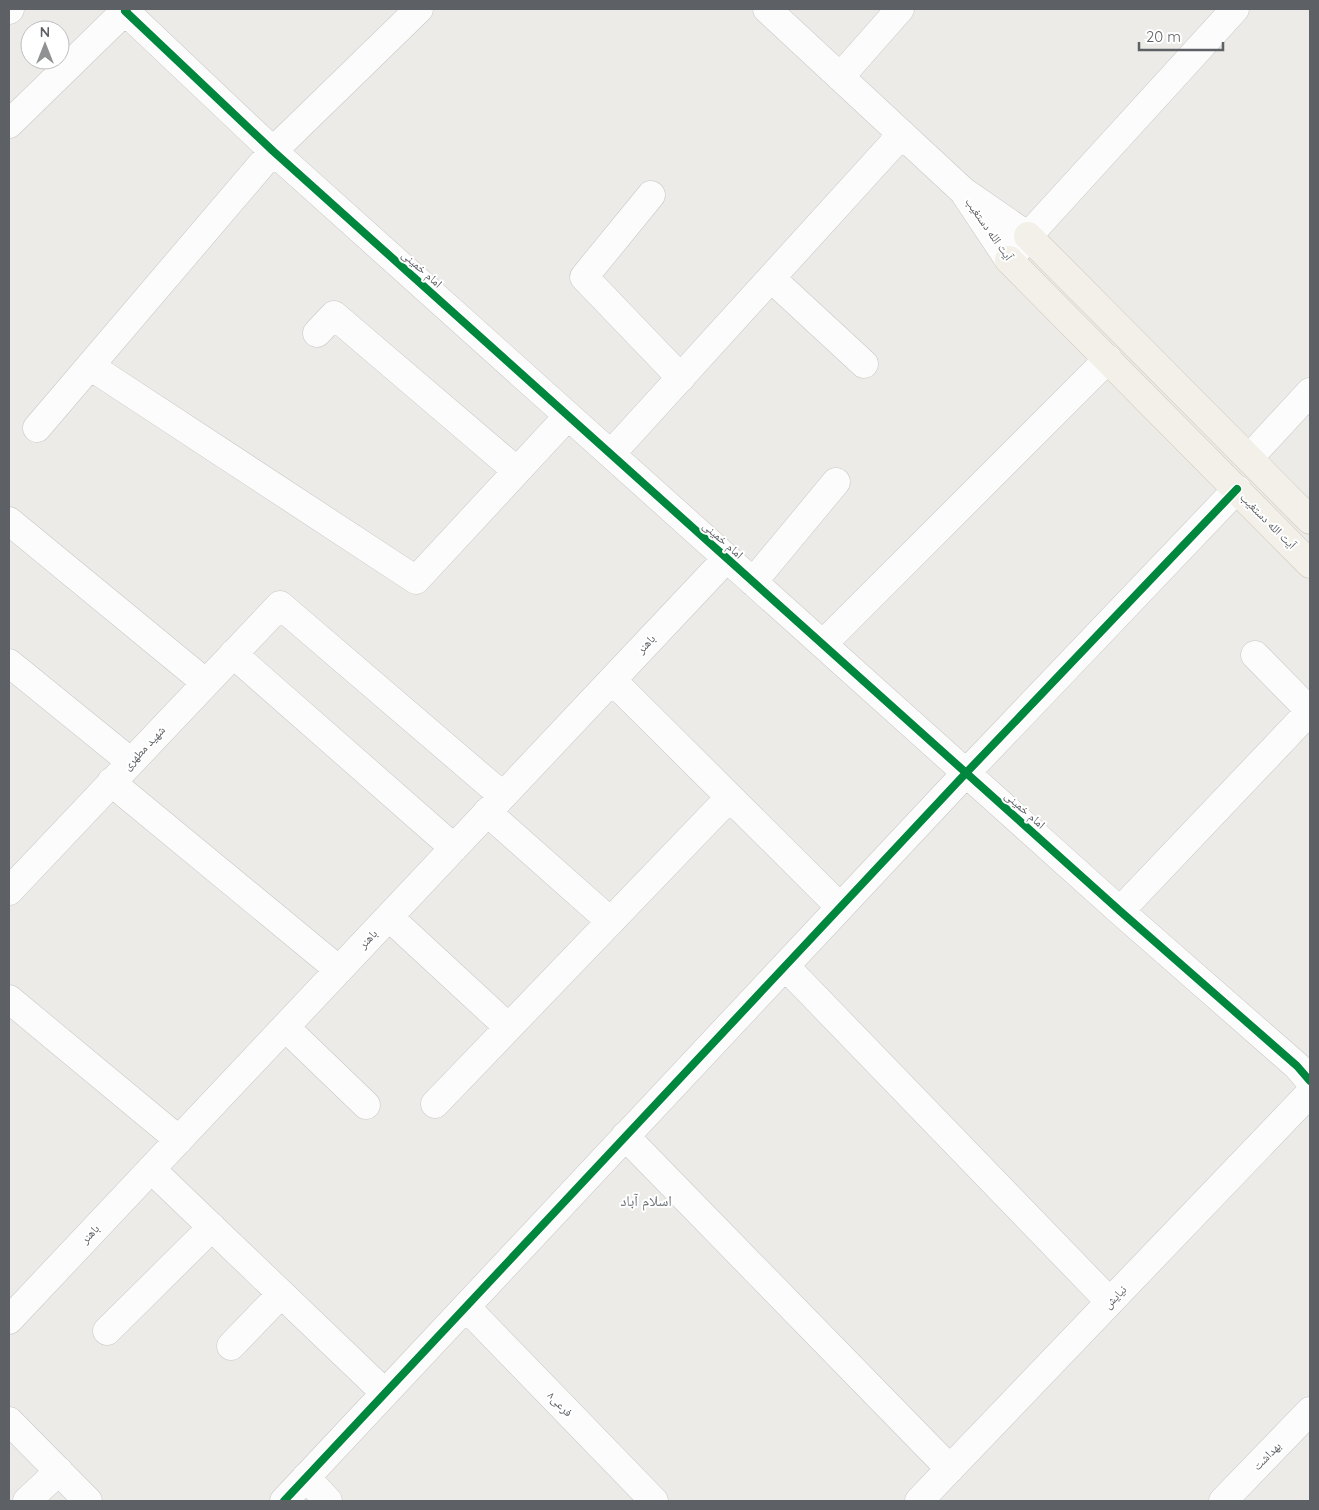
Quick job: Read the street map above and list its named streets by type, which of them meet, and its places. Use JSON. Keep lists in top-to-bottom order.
{
  "streets": {
    "main road": ["آیت الله دستغیب"],
    "street": [
      "امام خمینی",
      "باهنر",
      "شهید مطهری",
      "نیایش",
      "فرعی۸",
      "بهداشت"
    ]
  },
  "crossings": [
    ["امام خمینی", "باهنر"],
    ["باهنر", "شهید مطهری"]
  ],
  "districts": ["اسلام آباد"],
  "scale_bar": "20 m",
  "north": "top"
}
